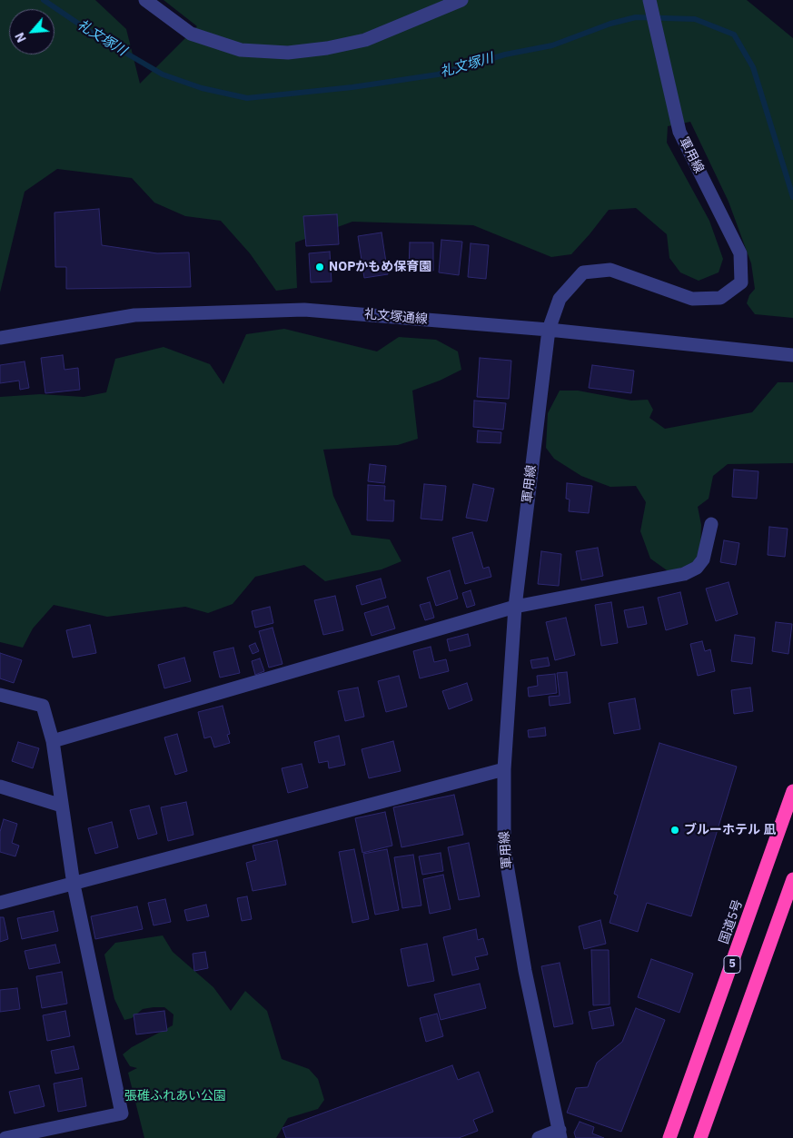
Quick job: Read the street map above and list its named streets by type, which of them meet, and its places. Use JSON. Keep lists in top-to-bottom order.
{
  "streets": {
    "highway": ["国道5号", "5"],
    "street": ["軍用線", "礼文塚通線"]
  },
  "crossings": [
    ["軍用線", "礼文塚通線"]
  ],
  "water": ["礼文塚川"],
  "parks": ["張碓ふれあい公園"],
  "places": ["NOPかもめ保育園", "ブルーホテル 凪"],
  "north": "bottom left"
}
